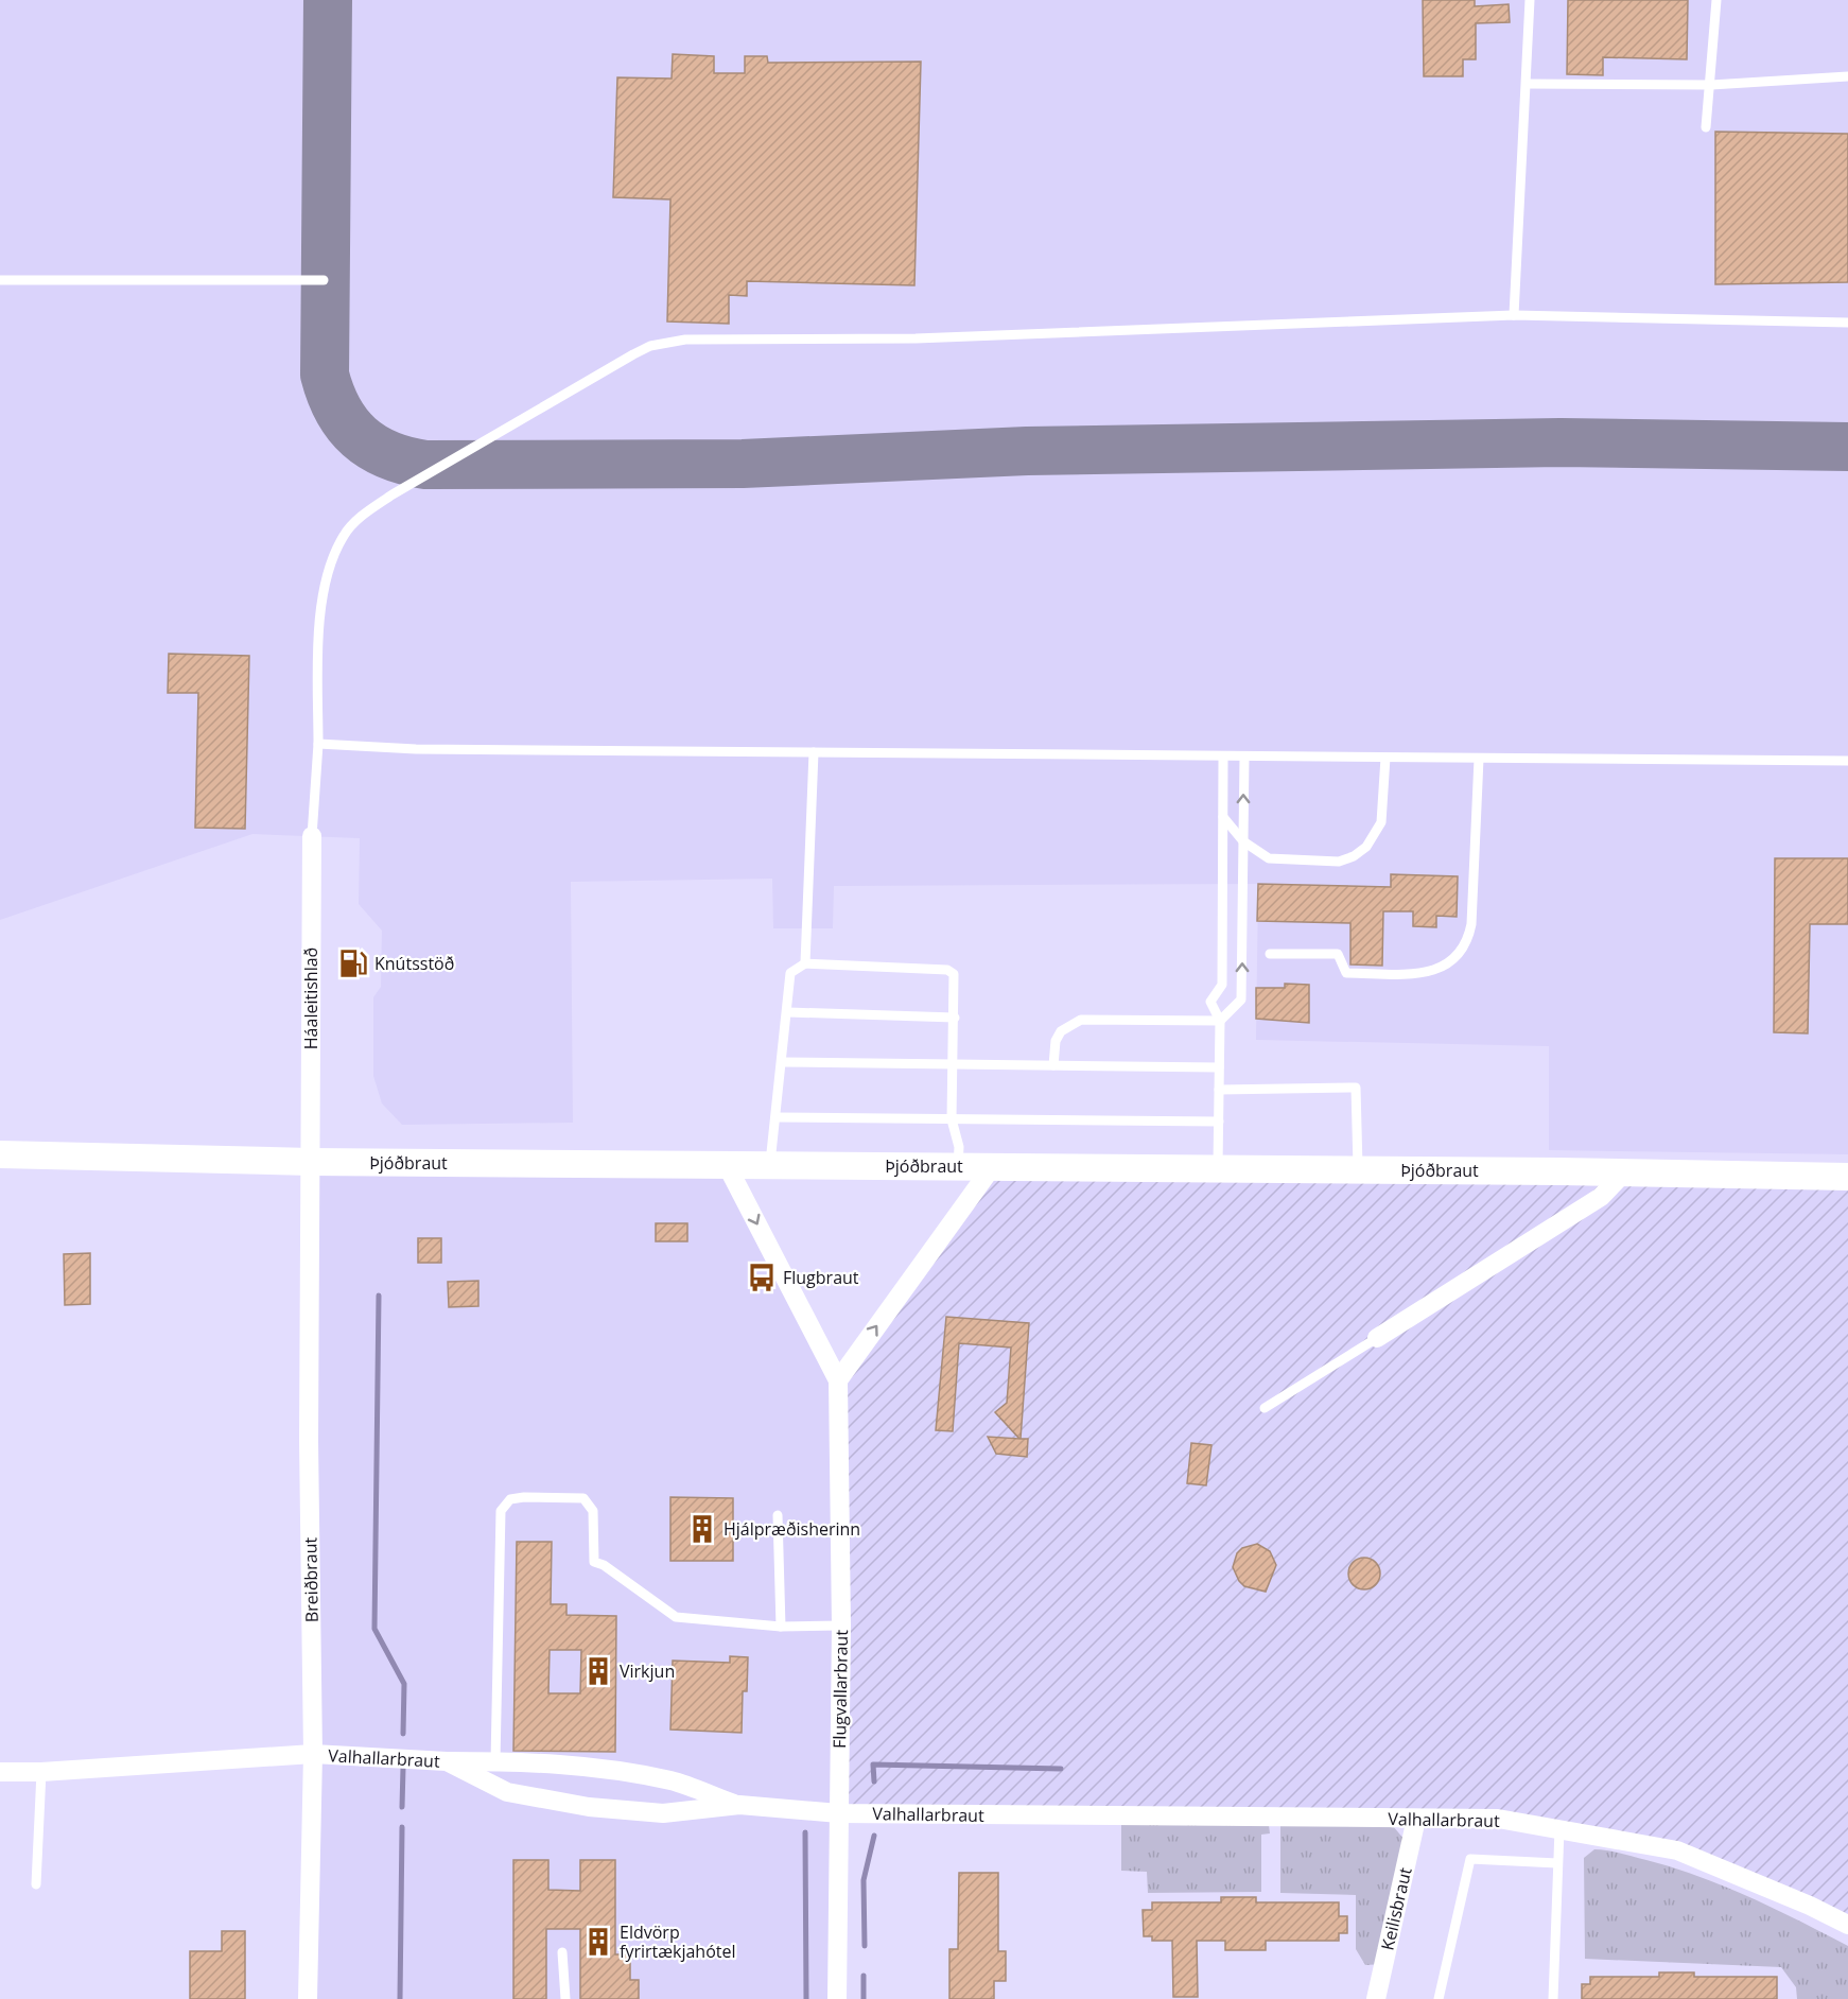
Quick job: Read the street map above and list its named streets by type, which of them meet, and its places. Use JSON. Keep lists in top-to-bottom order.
{
  "streets": {
    "street": [
      "Háaleitishlað",
      "Þjóðbraut",
      "Breiðbraut",
      "Flugvallarbraut",
      "Valhallarbraut",
      "Keilisbraut"
    ]
  },
  "crossings": [
    ["Háaleitishlað", "Þjóðbraut"],
    ["Háaleitishlað", "Breiðbraut"],
    ["Þjóðbraut", "Breiðbraut"],
    ["Þjóðbraut", "Flugvallarbraut"],
    ["Breiðbraut", "Valhallarbraut"],
    ["Flugvallarbraut", "Valhallarbraut"],
    ["Valhallarbraut", "Keilisbraut"]
  ],
  "places": {
    "fuel station": ["Knútsstöð"],
    "bus stop": ["Flugbraut"],
    "building": ["Hjálpræðisherinn", "Virkjun", "Eldvörp fyrirtækjahótel"]
  }
}
